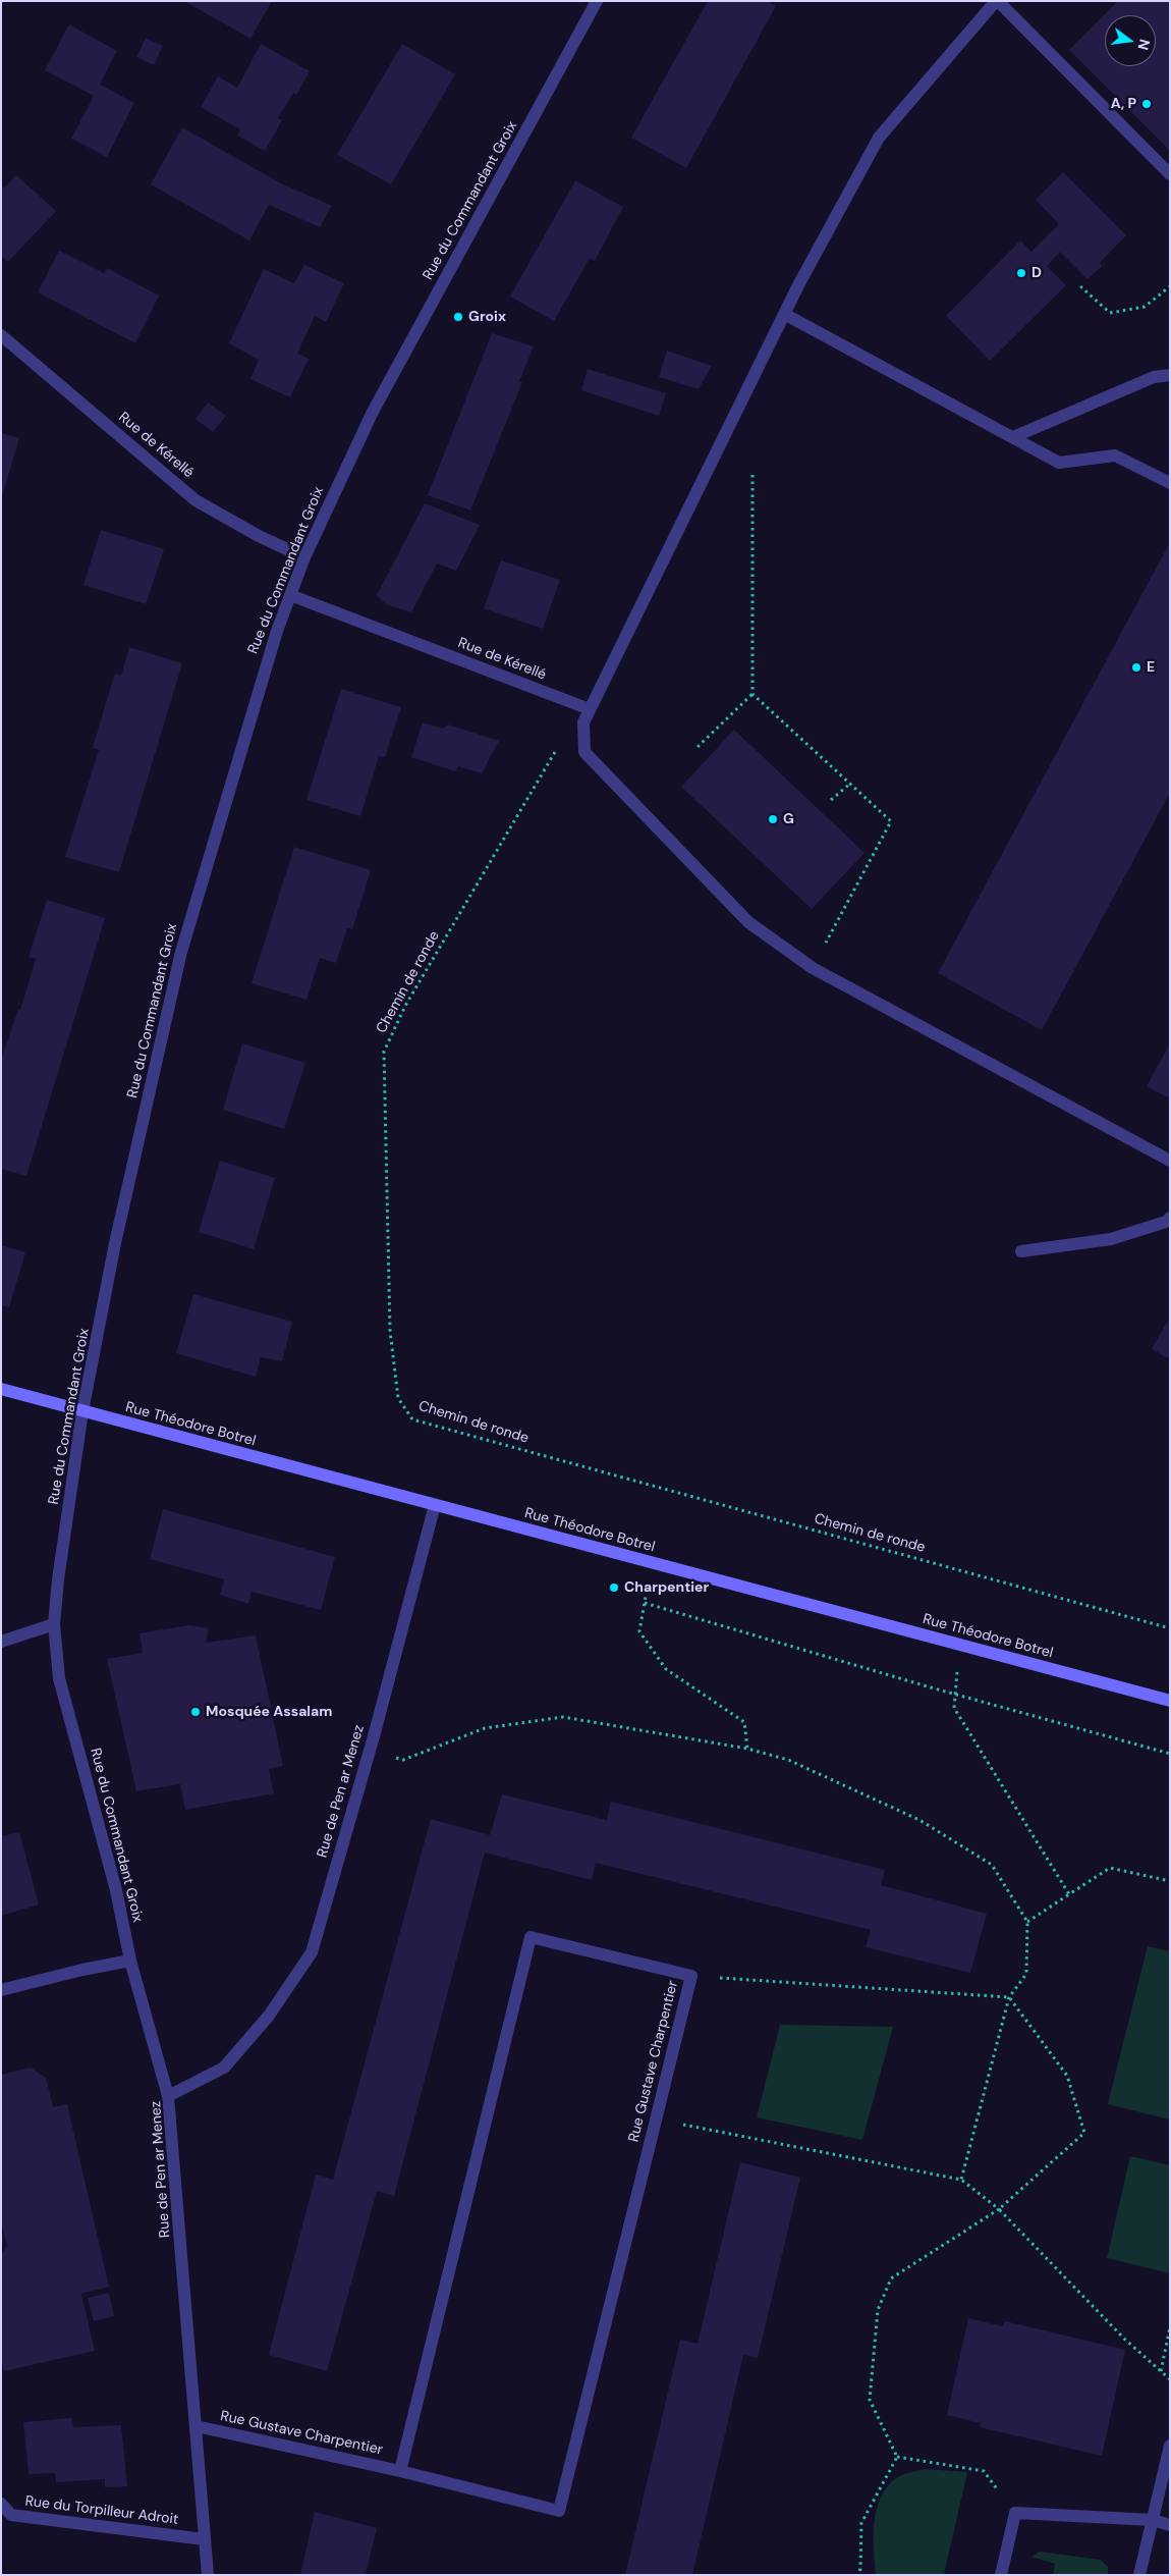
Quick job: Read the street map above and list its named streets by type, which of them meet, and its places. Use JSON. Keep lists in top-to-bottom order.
{
  "streets": {
    "street": [
      "Rue du Commandant Groix",
      "Rue de Kérellé",
      "Rue Théodore Botrel",
      "Rue de Pen ar Menez",
      "Rue Gustave Charpentier",
      "Rue du Torpilleur Adroit"
    ],
    "path": ["Chemin de ronde"]
  },
  "crossings": [
    ["Rue du Commandant Groix", "Rue de Kérellé"],
    ["Rue du Commandant Groix", "Rue Théodore Botrel"],
    ["Rue du Commandant Groix", "Rue de Pen ar Menez"],
    ["Rue Théodore Botrel", "Rue de Pen ar Menez"],
    ["Rue de Pen ar Menez", "Rue Gustave Charpentier"],
    ["Rue de Pen ar Menez", "Rue du Torpilleur Adroit"]
  ],
  "places": [
    "A, P",
    "D",
    "Groix",
    "E",
    "G",
    "Charpentier",
    "Mosquée Assalam"
  ],
  "north": "right"
}
